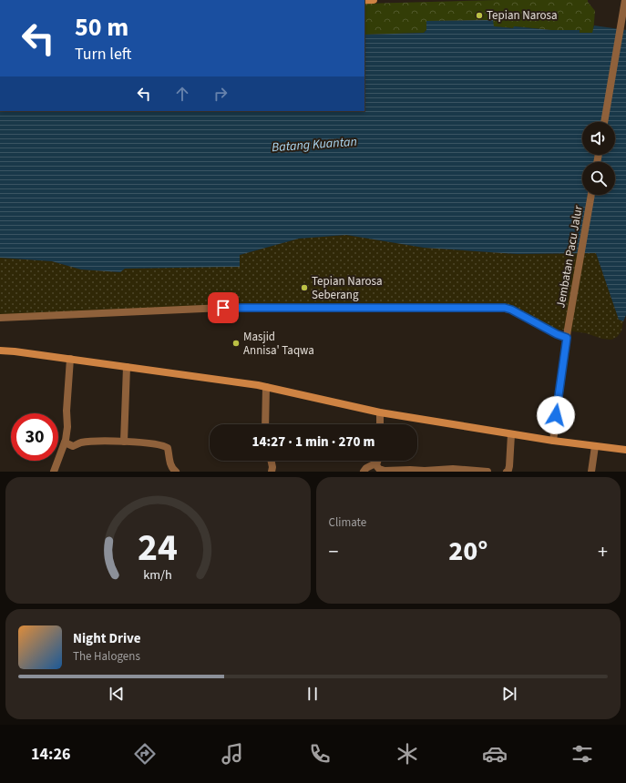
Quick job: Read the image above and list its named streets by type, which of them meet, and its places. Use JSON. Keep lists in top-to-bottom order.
{
  "streets": {
    "street": ["Jembatan Pacu Jalur"]
  },
  "water": ["Batang Kuantan"],
  "places": ["Tepian Narosa", "Tepian Narosa Seberang", "Masjid Annisa' Taqwa"],
  "page": {
    "turn": ["50 m", "Turn left"],
    "limit": "30",
    "trip": "14:27 · 1 min · 270 m",
    "tile": "Climate",
    "heat": ["−", "20°", "+"],
    "song": ["Night Drive", "The Halogens"],
    "tabs": "14:26",
    "gauge": ["24", "km/h"]
  }
}
